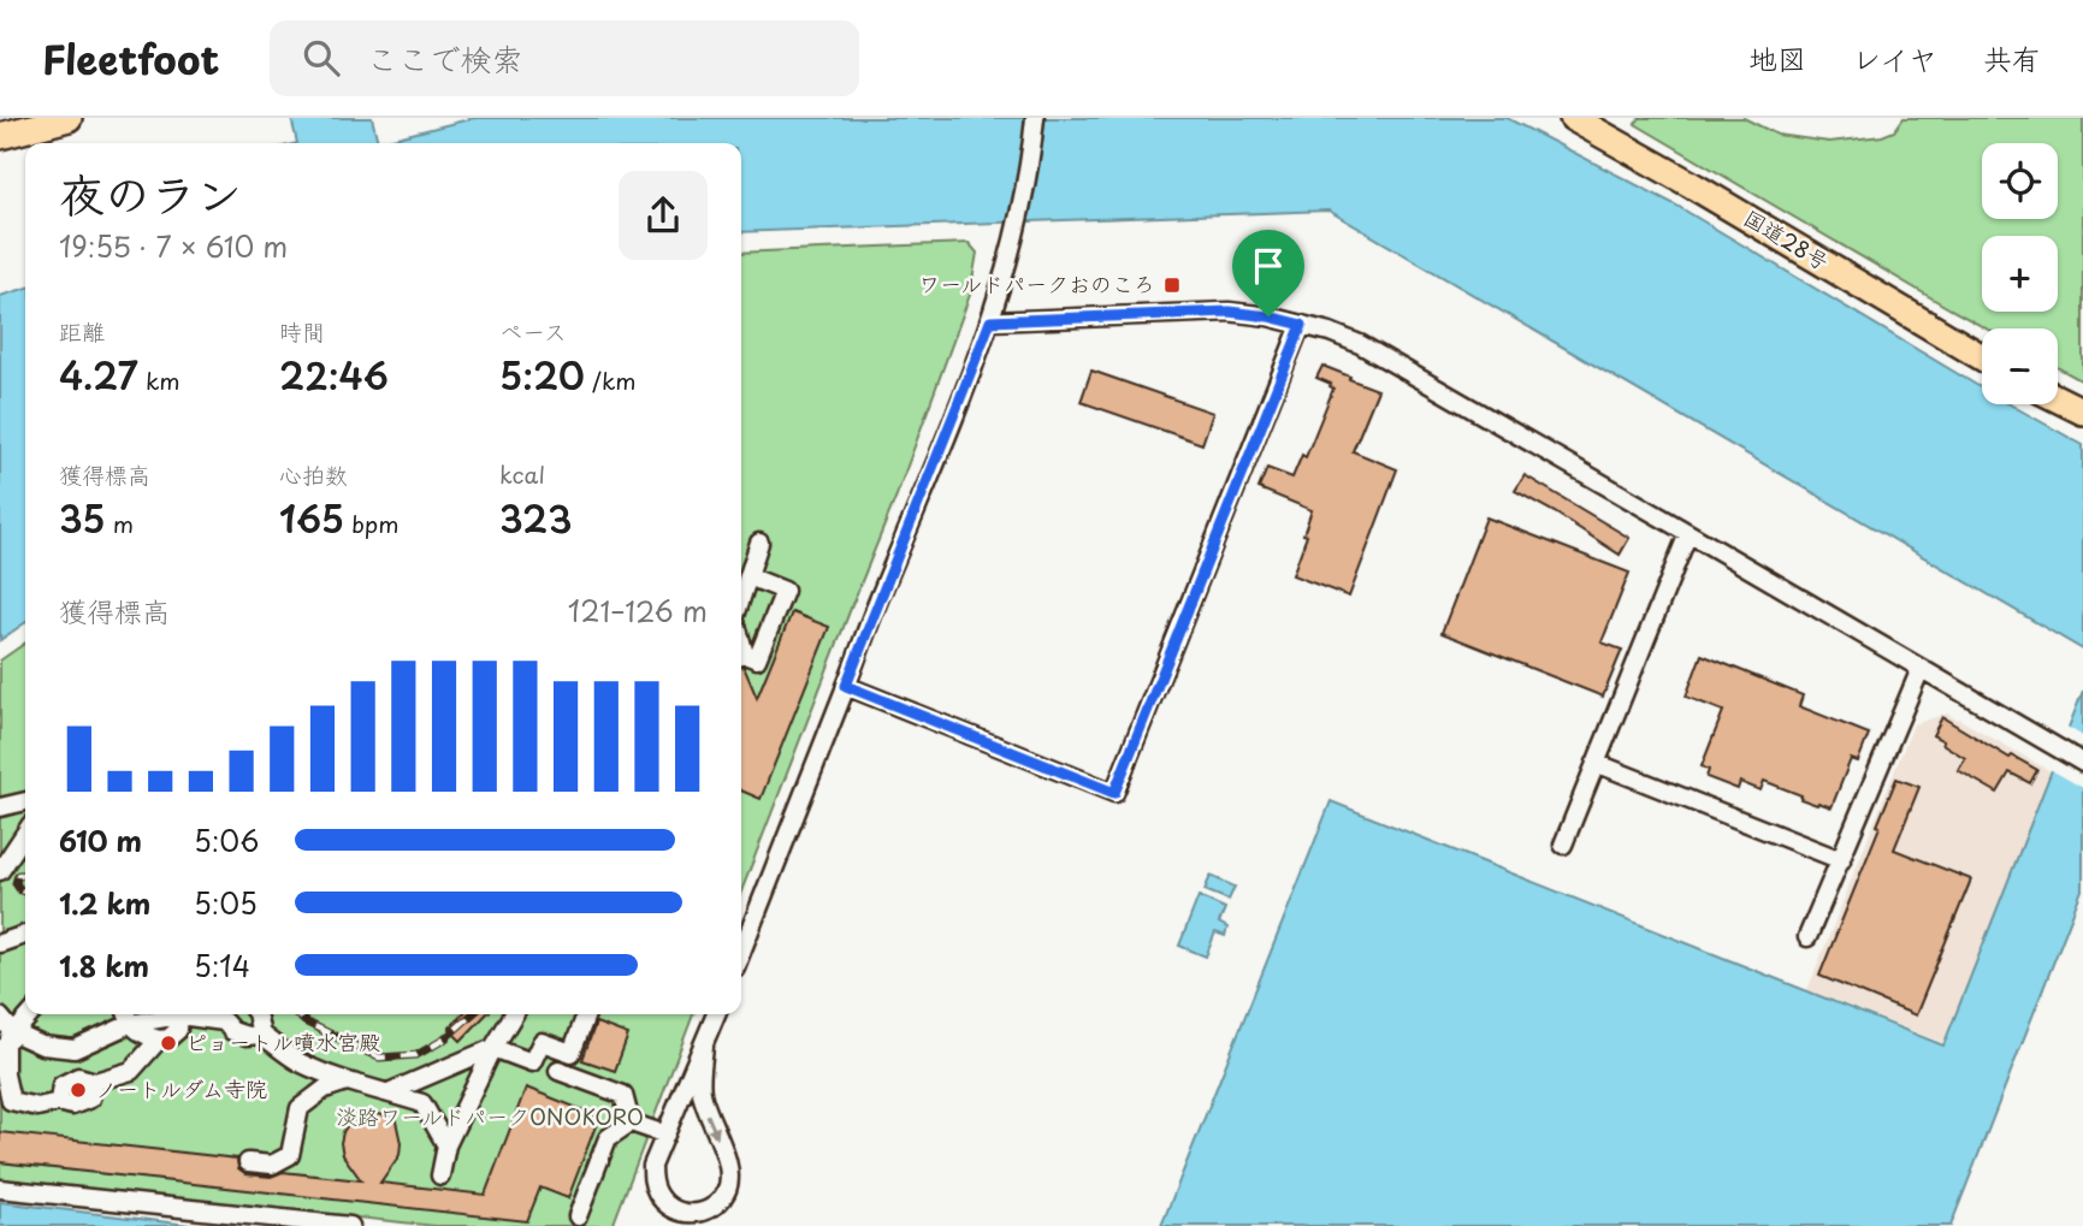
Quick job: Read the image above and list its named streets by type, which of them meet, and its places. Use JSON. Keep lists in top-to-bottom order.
{
  "streets": {
    "highway": ["国道28号"]
  },
  "parks": ["淡路ワールドパークONOKORO"],
  "places": {
    "transit": ["ワールドパークおのころ"],
    "other": ["ピョートル噴水宮殿", "ノートルダム寺院"]
  },
  "page": {
    "header": "Fleetfoot",
    "search": "ここで検索",
    "nav": ["地図", "レイヤ", "共有"],
    "map_buttons": ["+", "−"],
    "heading": ["夜のラン", "19:55 · 7 × 610 m"],
    "stats": [
      ["距離", "4.27 km"],
      ["時間", "22:46"],
      ["ペース", "5:20 /km"],
      ["獲得標高", "35 m"],
      ["心拍数", "165 bpm"],
      ["kcal", "323"]
    ],
    "chart": ["獲得標高", "121–126 m"],
    "list": [
      {
        "name": "610 m",
        "note": "5:06"
      },
      {
        "name": "1.2 km",
        "note": "5:05"
      },
      {
        "name": "1.8 km",
        "note": "5:14"
      }
    ]
  }
}
